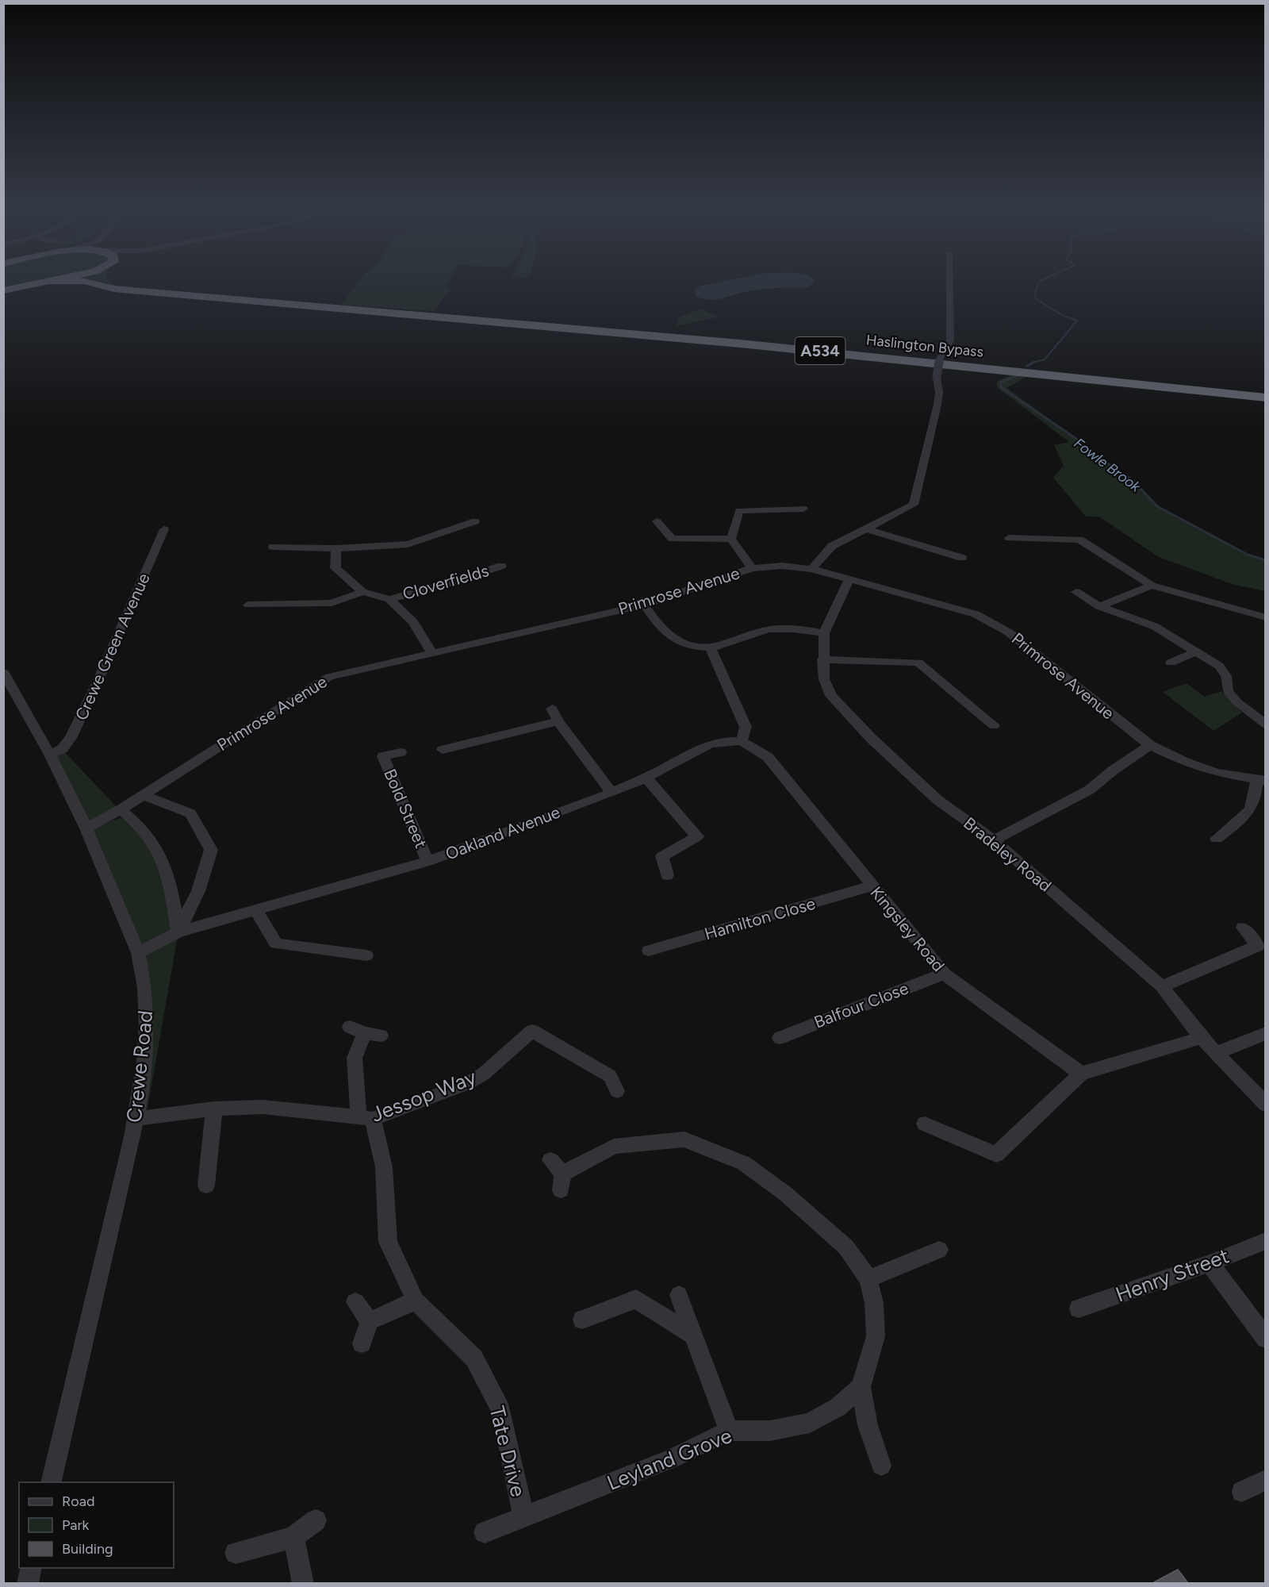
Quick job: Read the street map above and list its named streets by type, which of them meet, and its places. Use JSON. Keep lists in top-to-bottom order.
{
  "streets": {
    "highway": ["Haslington Bypass", "A534"],
    "street": [
      "Cloverfields",
      "Primrose Avenue",
      "Crewe Green Avenue",
      "Bold Street",
      "Oakland Avenue",
      "Bradeley Road",
      "Hamilton Close",
      "Kingsley Road",
      "Balfour Close",
      "Crewe Road",
      "Jessop Way",
      "Henry Street",
      "Tate Drive",
      "Leyland Grove"
    ]
  },
  "crossings": [
    ["Cloverfields", "Primrose Avenue"],
    ["Primrose Avenue", "Bradeley Road"],
    ["Primrose Avenue", "Crewe Road"],
    ["Crewe Green Avenue", "Crewe Road"],
    ["Bold Street", "Oakland Avenue"],
    ["Oakland Avenue", "Kingsley Road"],
    ["Oakland Avenue", "Crewe Road"],
    ["Hamilton Close", "Kingsley Road"],
    ["Kingsley Road", "Balfour Close"],
    ["Crewe Road", "Jessop Way"],
    ["Jessop Way", "Tate Drive"],
    ["Tate Drive", "Leyland Grove"]
  ],
  "water": ["Fowle Brook"],
  "legend": ["Road", "Park", "Building"]
}
